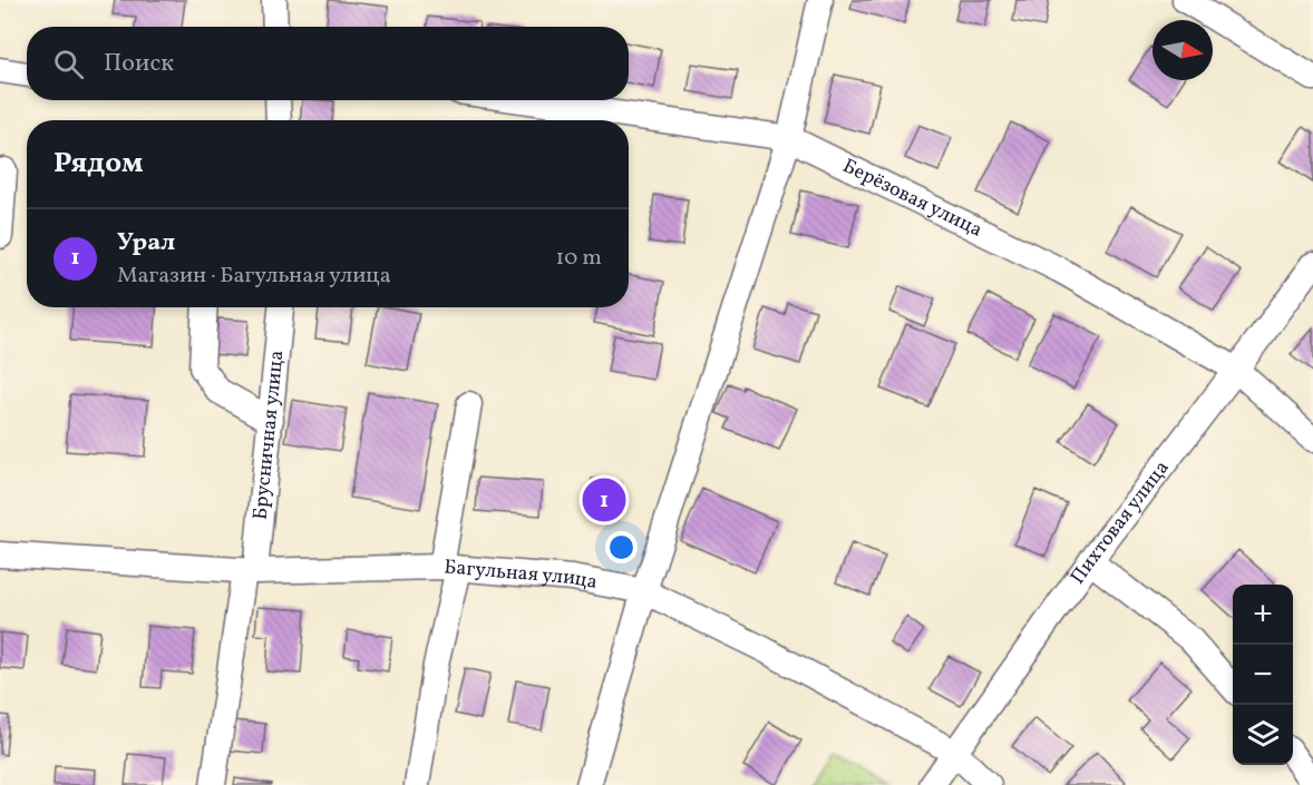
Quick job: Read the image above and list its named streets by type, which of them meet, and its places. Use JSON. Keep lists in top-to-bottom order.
{
  "streets": {
    "street": [
      "Берёзовая улица",
      "Брусничная улица",
      "Пихтовая улица",
      "Багульная улица"
    ]
  },
  "crossings": [
    ["Берёзовая улица", "Пихтовая улица"],
    ["Брусничная улица", "Багульная улица"],
    ["Пихтовая улица", "Багульная улица"]
  ],
  "north": "right",
  "page": {
    "search": "Поиск",
    "heading": "Рядом",
    "list": [
      {
        "mark": "1",
        "name": "Урал",
        "note": "Магазин · Багульная улица",
        "value": "10 m"
      }
    ],
    "pins": "1",
    "map_buttons": ["+", "−"]
  }
}
